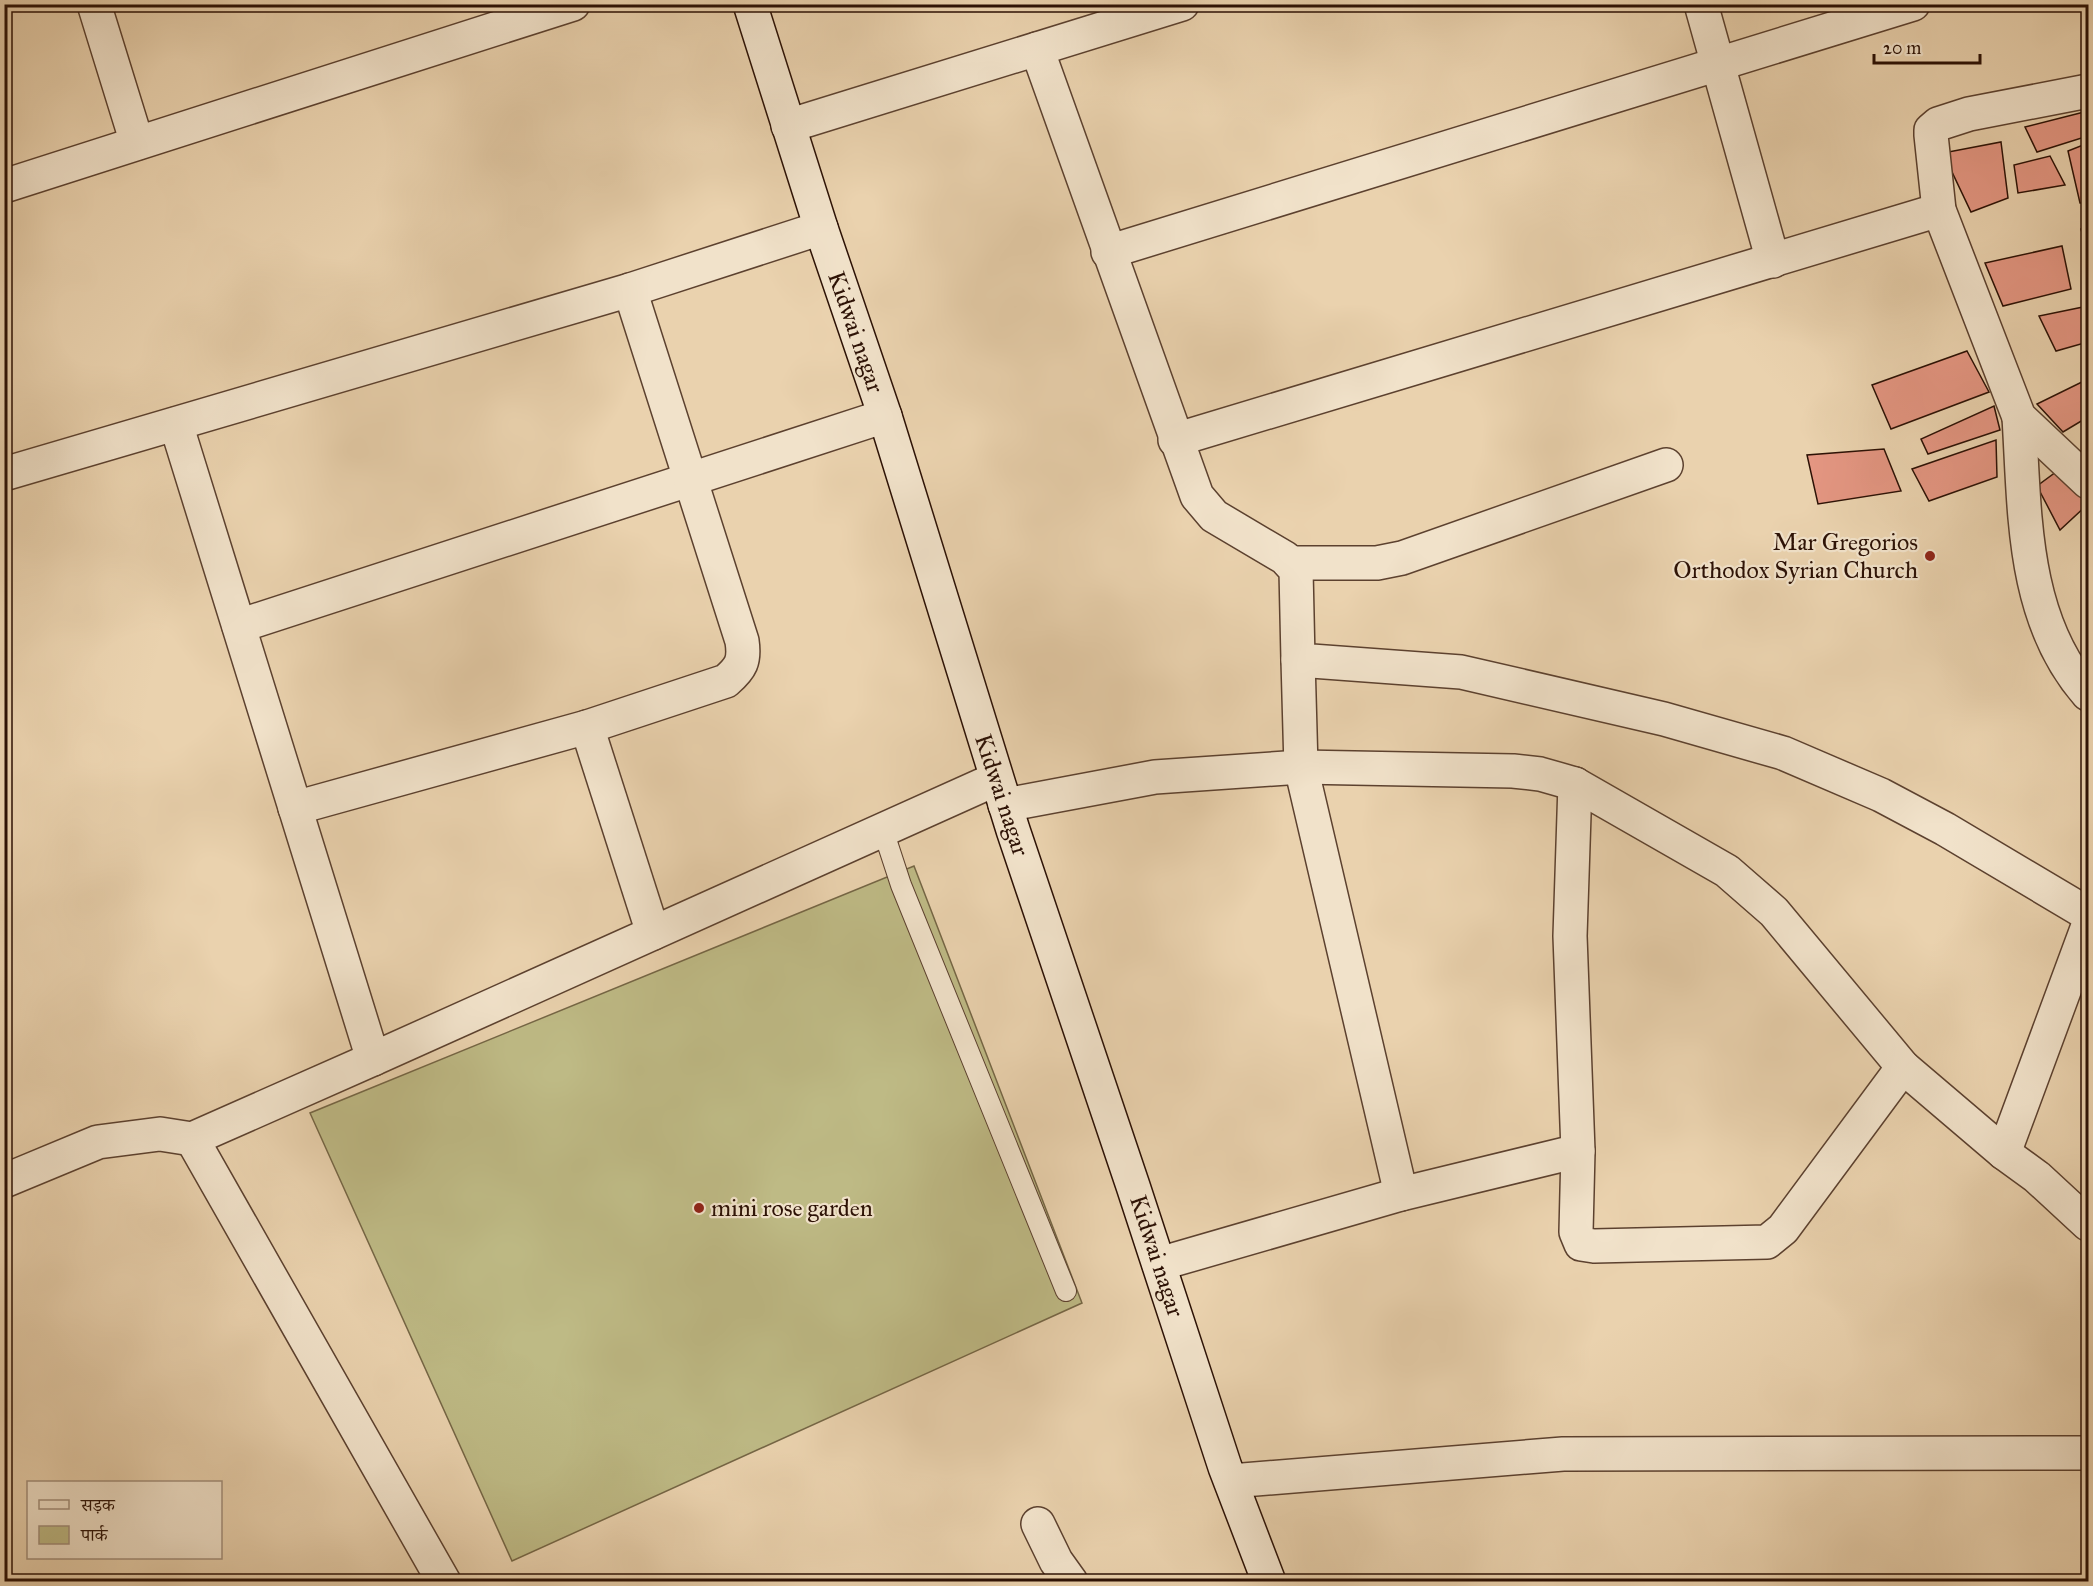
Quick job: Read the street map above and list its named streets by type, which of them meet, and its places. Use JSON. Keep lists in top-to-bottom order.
{
  "streets": {
    "street": ["Kidwai nagar"]
  },
  "places": ["Mar Gregorios Orthodox Syrian Church", "mini rose garden"],
  "legend": ["सड़क", "पार्क"],
  "scale_bar": "20 m"
}
